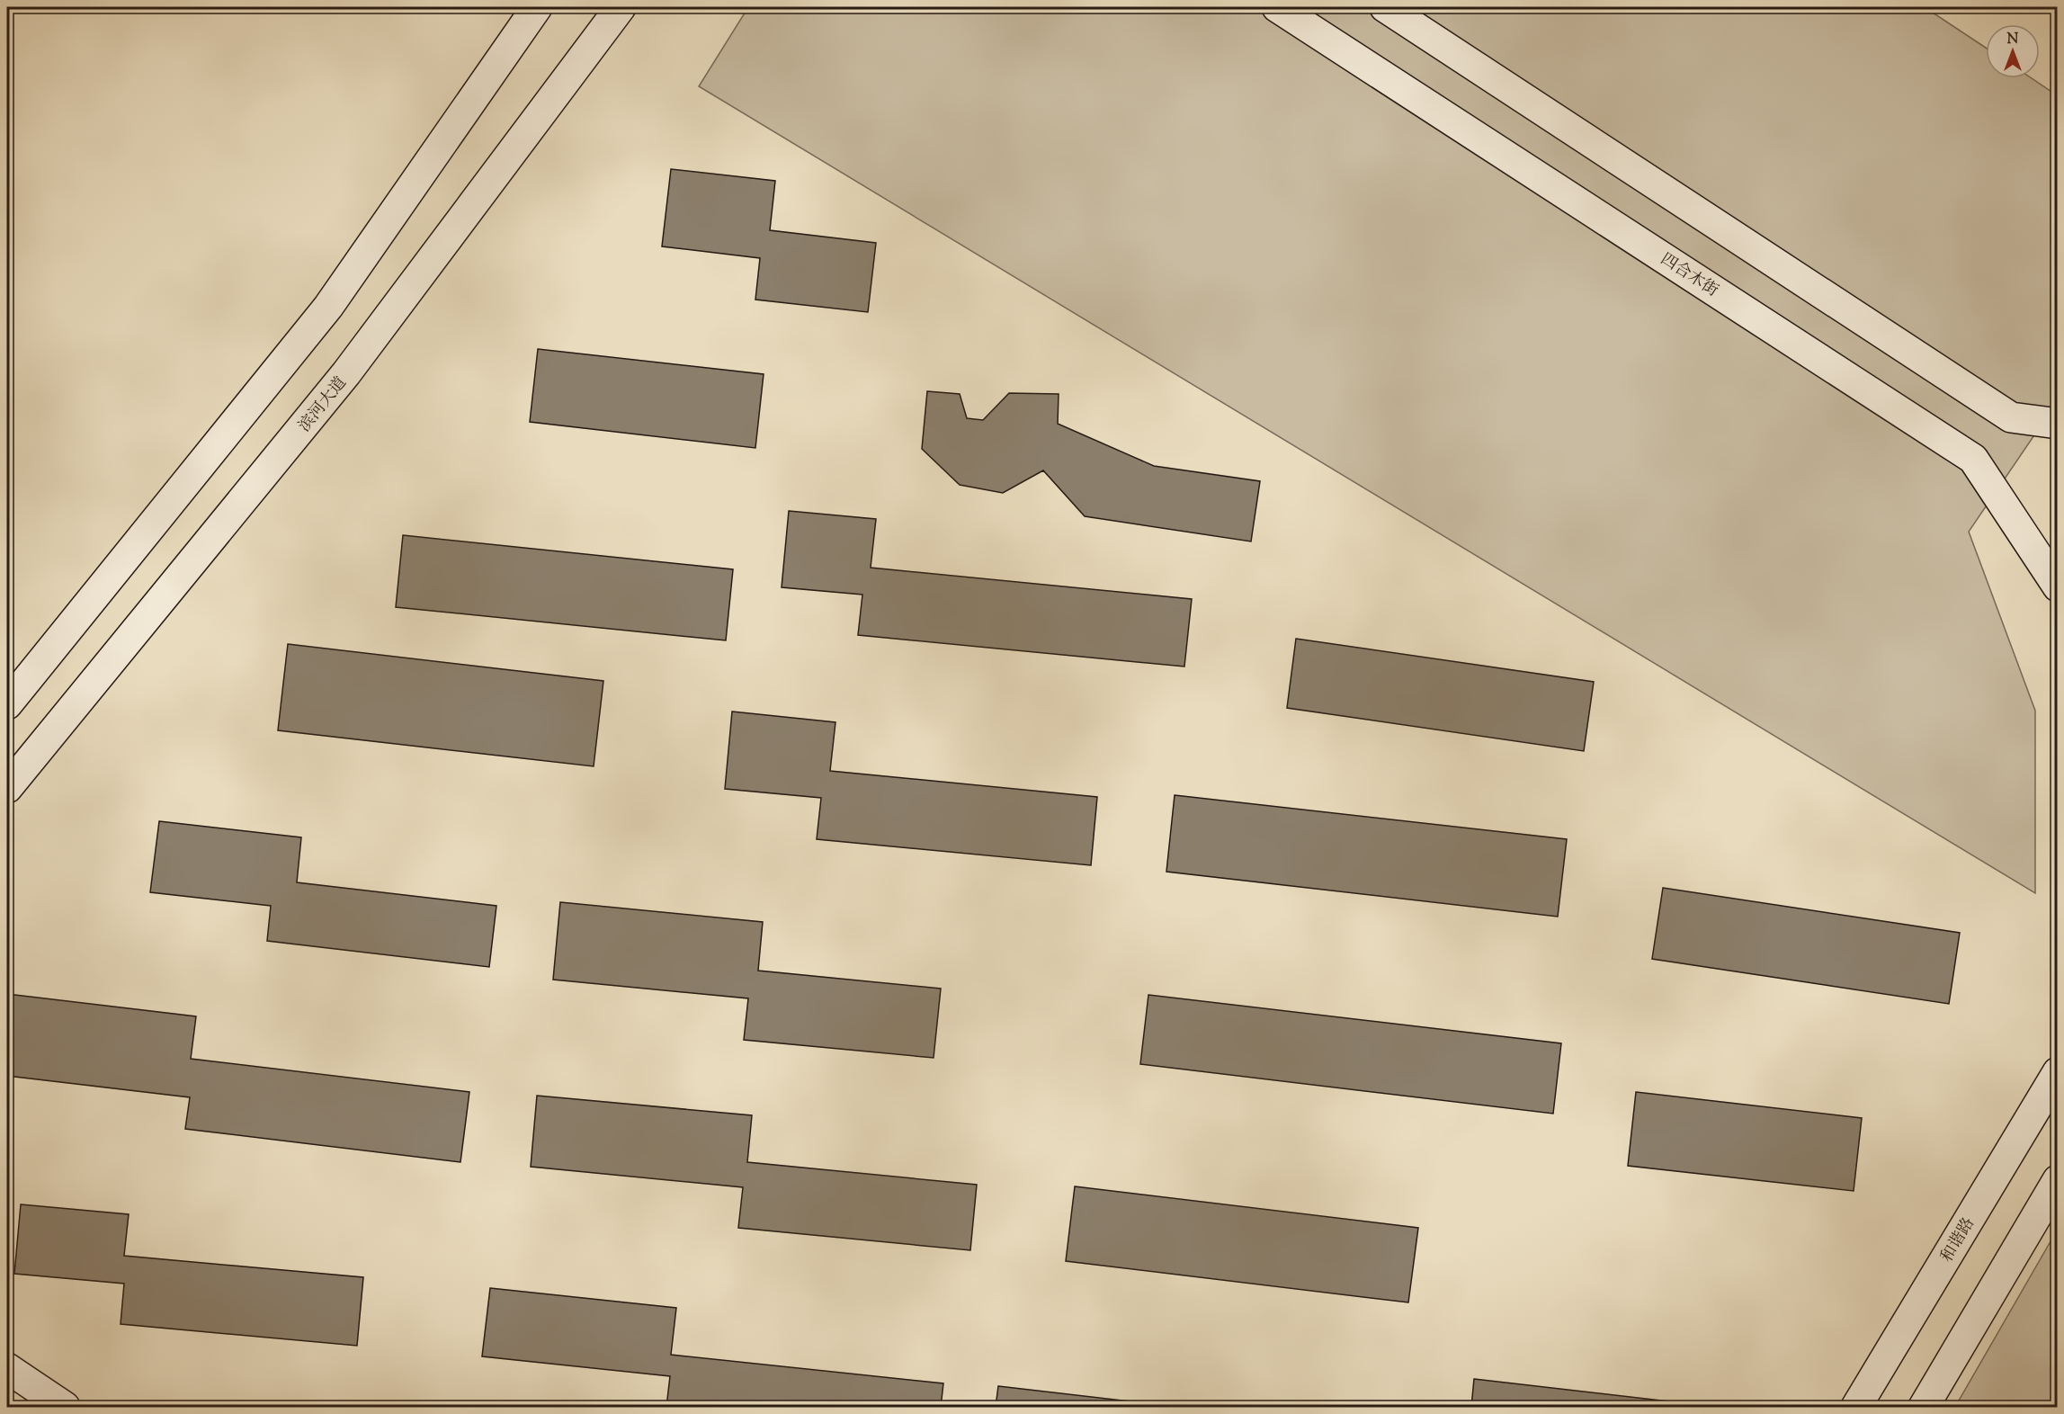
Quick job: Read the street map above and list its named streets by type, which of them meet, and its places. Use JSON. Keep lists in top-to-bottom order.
{
  "streets": {
    "main road": ["四合木街", "滨河大道", "和谐路"]
  },
  "north": "top"
}
